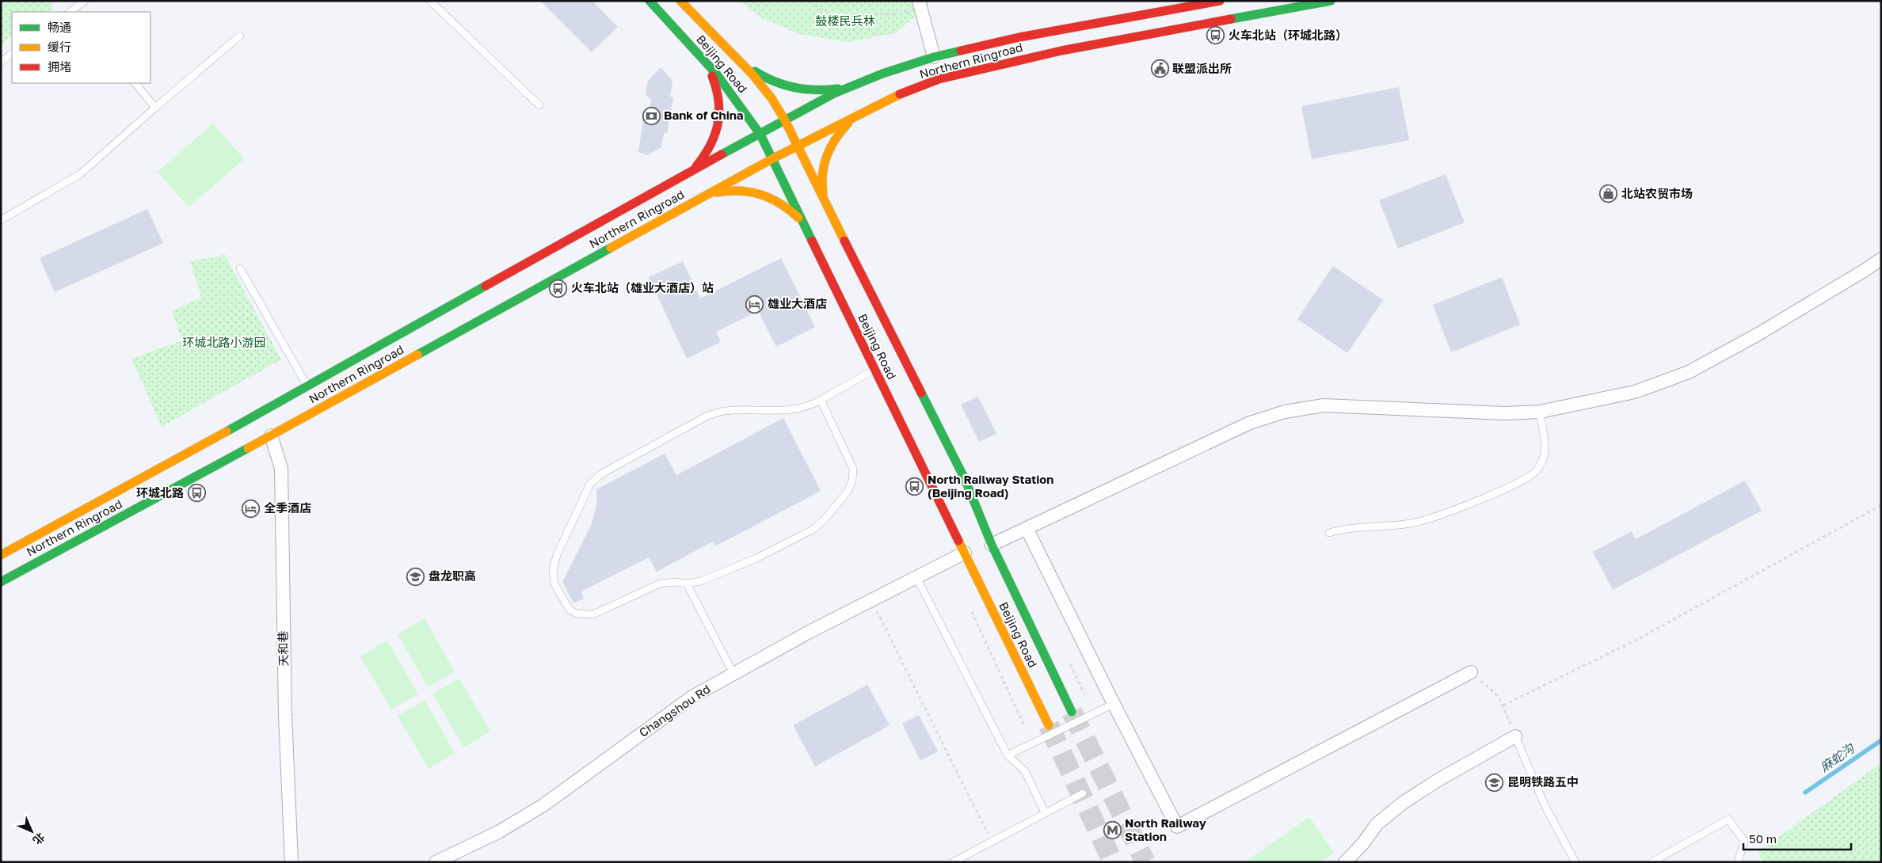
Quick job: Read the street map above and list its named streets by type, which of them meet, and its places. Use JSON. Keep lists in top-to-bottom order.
{
  "streets": {
    "main road": ["Northern Ringroad", "Beijing Road"],
    "street": ["天和巷", "Changshou Rd"]
  },
  "crossings": [
    ["Northern Ringroad", "Beijing Road"],
    ["Northern Ringroad", "天和巷"],
    ["Beijing Road", "Changshou Rd"]
  ],
  "water": ["麻蛇沟"],
  "parks": ["鼓楼民兵林", "环城北路小游园"],
  "places": {
    "bus stop": [
      "火车北站（环城北路）",
      "火车北站（雄业大酒店）站",
      "North Railway Station (Beijing Road)",
      "环城北路"
    ],
    "public building": ["联盟派出所"],
    "bank": ["Bank of China"],
    "shop": ["北站农贸市场"],
    "hotel": ["雄业大酒店", "全季酒店"],
    "school or university": ["盘龙职高", "昆明铁路五中"],
    "metro station": ["North Railway Station"]
  },
  "legend": ["畅通", "缓行", "拥堵"],
  "scale_bar": "50 m",
  "north": "bottom right"
}
